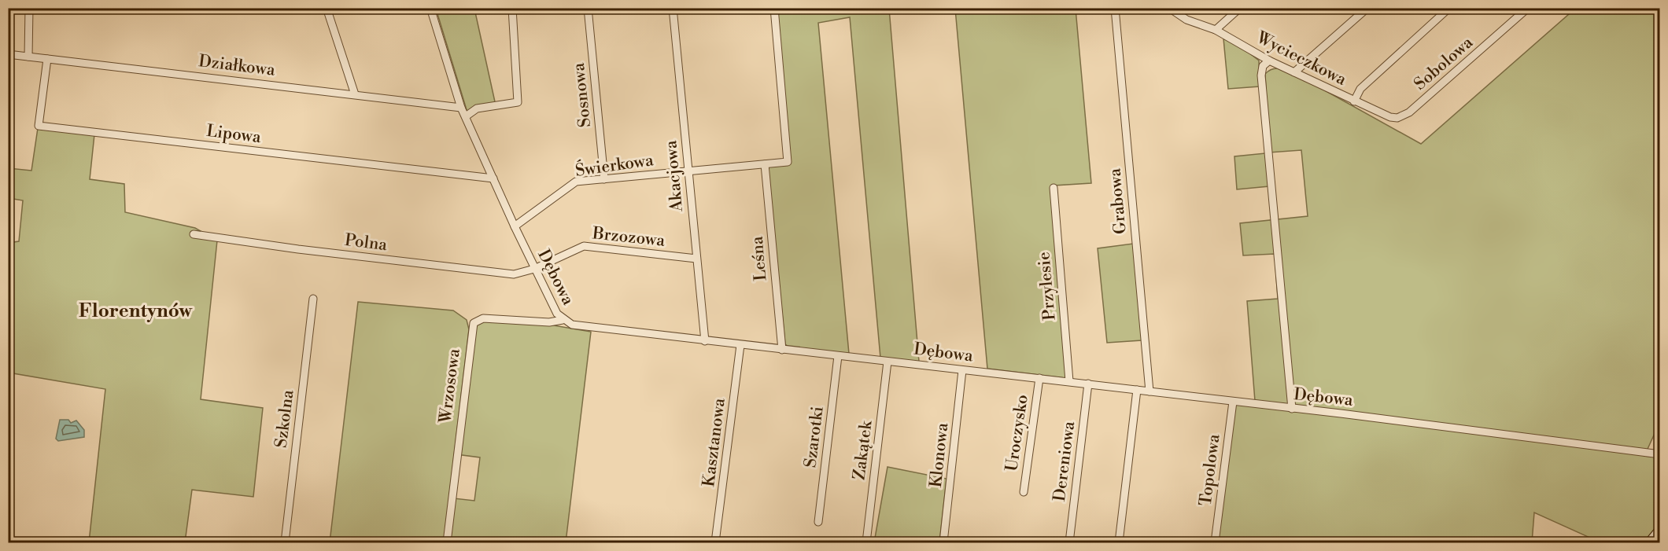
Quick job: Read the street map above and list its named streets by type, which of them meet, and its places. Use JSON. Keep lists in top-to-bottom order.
{
  "streets": {
    "street": [
      "Wycieczkowa",
      "Sobolowa",
      "Działkowa",
      "Sosnowa",
      "Lipowa",
      "Świerkowa",
      "Akacjowa",
      "Grabowa",
      "Brzozowa",
      "Polna",
      "Leśna",
      "Dębowa",
      "Przylesie",
      "Wrzosowa",
      "Szkolna",
      "Uroczysko",
      "Szarotki",
      "Kasztanowa",
      "Zakątek",
      "Klonowa",
      "Dereniowa",
      "Topolowa"
    ]
  },
  "crossings": [
    ["Wycieczkowa", "Sobolowa"],
    ["Działkowa", "Lipowa"],
    ["Działkowa", "Dębowa"],
    ["Sosnowa", "Świerkowa"],
    ["Lipowa", "Dębowa"],
    ["Świerkowa", "Akacjowa"],
    ["Świerkowa", "Leśna"],
    ["Świerkowa", "Dębowa"],
    ["Akacjowa", "Brzozowa"],
    ["Akacjowa", "Dębowa"],
    ["Grabowa", "Dębowa"],
    ["Brzozowa", "Polna"],
    ["Brzozowa", "Dębowa"],
    ["Polna", "Dębowa"],
    ["Leśna", "Dębowa"],
    ["Dębowa", "Przylesie"],
    ["Dębowa", "Wrzosowa"],
    ["Dębowa", "Uroczysko"],
    ["Dębowa", "Szarotki"],
    ["Dębowa", "Kasztanowa"],
    ["Dębowa", "Zakątek"],
    ["Dębowa", "Klonowa"],
    ["Dębowa", "Dereniowa"],
    ["Dębowa", "Topolowa"]
  ],
  "districts": ["Florentynów"]
}
